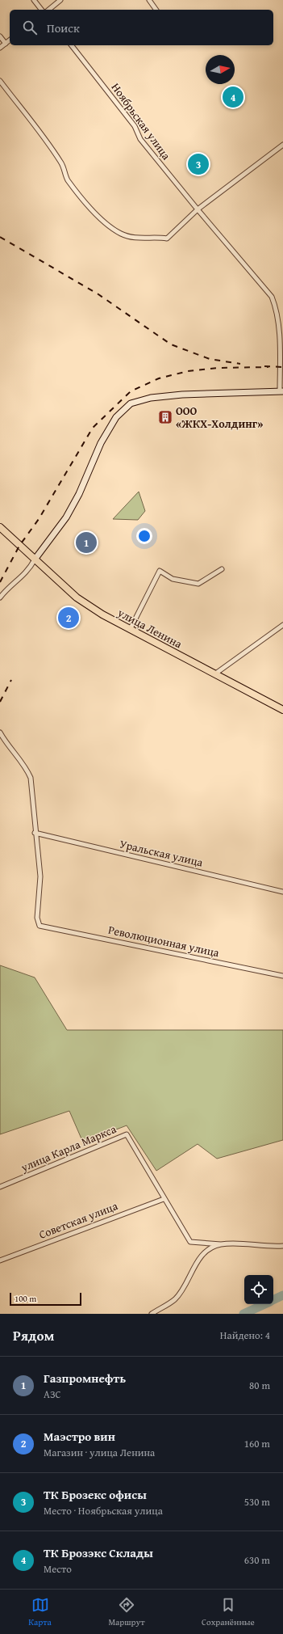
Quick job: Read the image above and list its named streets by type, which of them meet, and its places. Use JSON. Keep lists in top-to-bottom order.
{
  "streets": {
    "main road": ["улица Ленина"],
    "street": [
      "Ноябрьская улица",
      "Уральская улица",
      "Революционная улица",
      "улица Карла Маркса",
      "Советская улица"
    ]
  },
  "crossings": [
    ["Уральская улица", "Революционная улица"],
    ["улица Карла Маркса", "Советская улица"]
  ],
  "places": {
    "building": ["ООО «ЖКХ-Холдинг»"]
  },
  "scale_bar": "100 m",
  "north": "right",
  "page": {
    "search": "Поиск",
    "pins": [
      "4",
      "3",
      "1",
      "2"
    ],
    "scale": "100 m",
    "heading": ["Рядом", "Найдено: 4"],
    "list": [
      {
        "mark": "1",
        "name": "Газпромнефть",
        "note": "АЗС",
        "value": "80 m"
      },
      {
        "mark": "2",
        "name": "Маэстро вин",
        "note": "Магазин · улица Ленина",
        "value": "160 m"
      },
      {
        "mark": "3",
        "name": "ТК Брозекс офисы",
        "note": "Место · Ноябрьская улица",
        "value": "530 m"
      },
      {
        "mark": "4",
        "name": "ТК Брозэкс Склады",
        "note": "Место",
        "value": "630 m"
      }
    ],
    "nav": ["Карта", "Маршрут", "Сохранённые"]
  }
}
